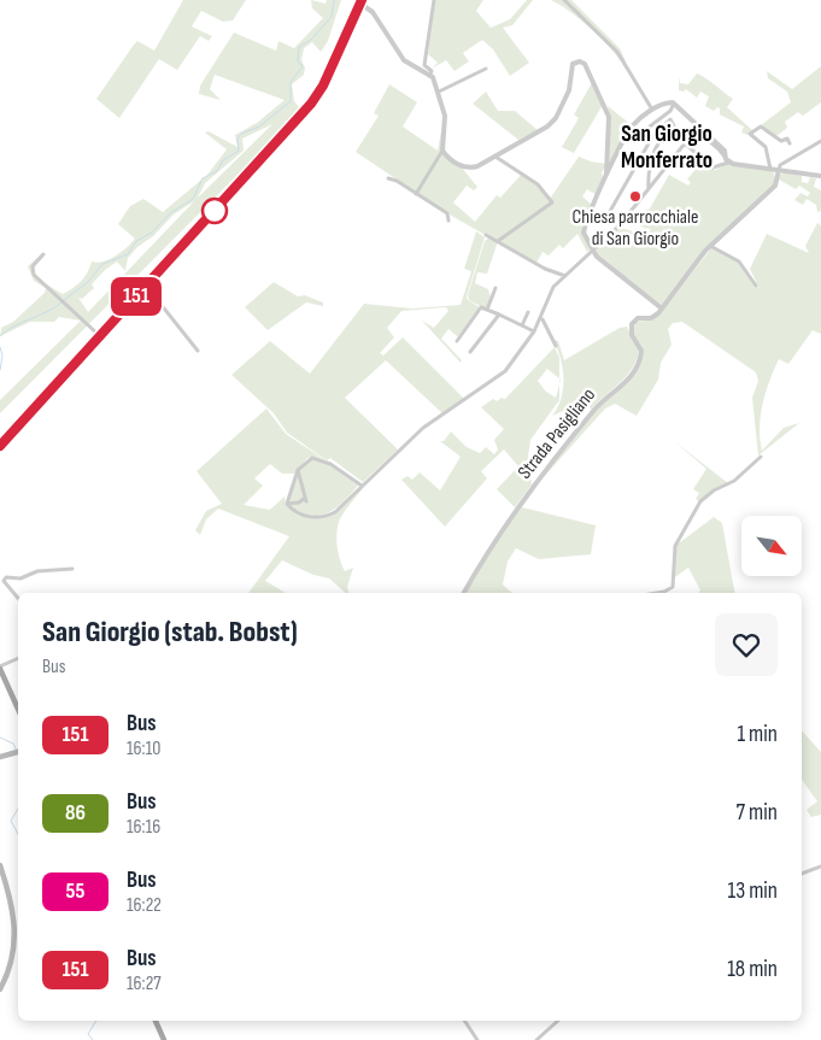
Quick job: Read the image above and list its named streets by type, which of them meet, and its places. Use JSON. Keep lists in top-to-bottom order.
{
  "streets": {
    "street": ["Strada Pasigliano"]
  },
  "districts": ["San Giorgio Monferrato"],
  "places": ["Chiesa parrocchiale di San Giorgio"],
  "lines": ["bus line 151"],
  "north": "bottom right",
  "page": {
    "on_map": "151",
    "heading": ["San Giorgio (stab. Bobst)", "Bus"],
    "list": [
      {
        "mark": "151",
        "name": "Bus",
        "note": "16:10",
        "value": "1 min"
      },
      {
        "mark": "86",
        "name": "Bus",
        "note": "16:16",
        "value": "7 min"
      },
      {
        "mark": "55",
        "name": "Bus",
        "note": "16:22",
        "value": "13 min"
      },
      {
        "mark": "151",
        "name": "Bus",
        "note": "16:27",
        "value": "18 min"
      }
    ]
  }
}
